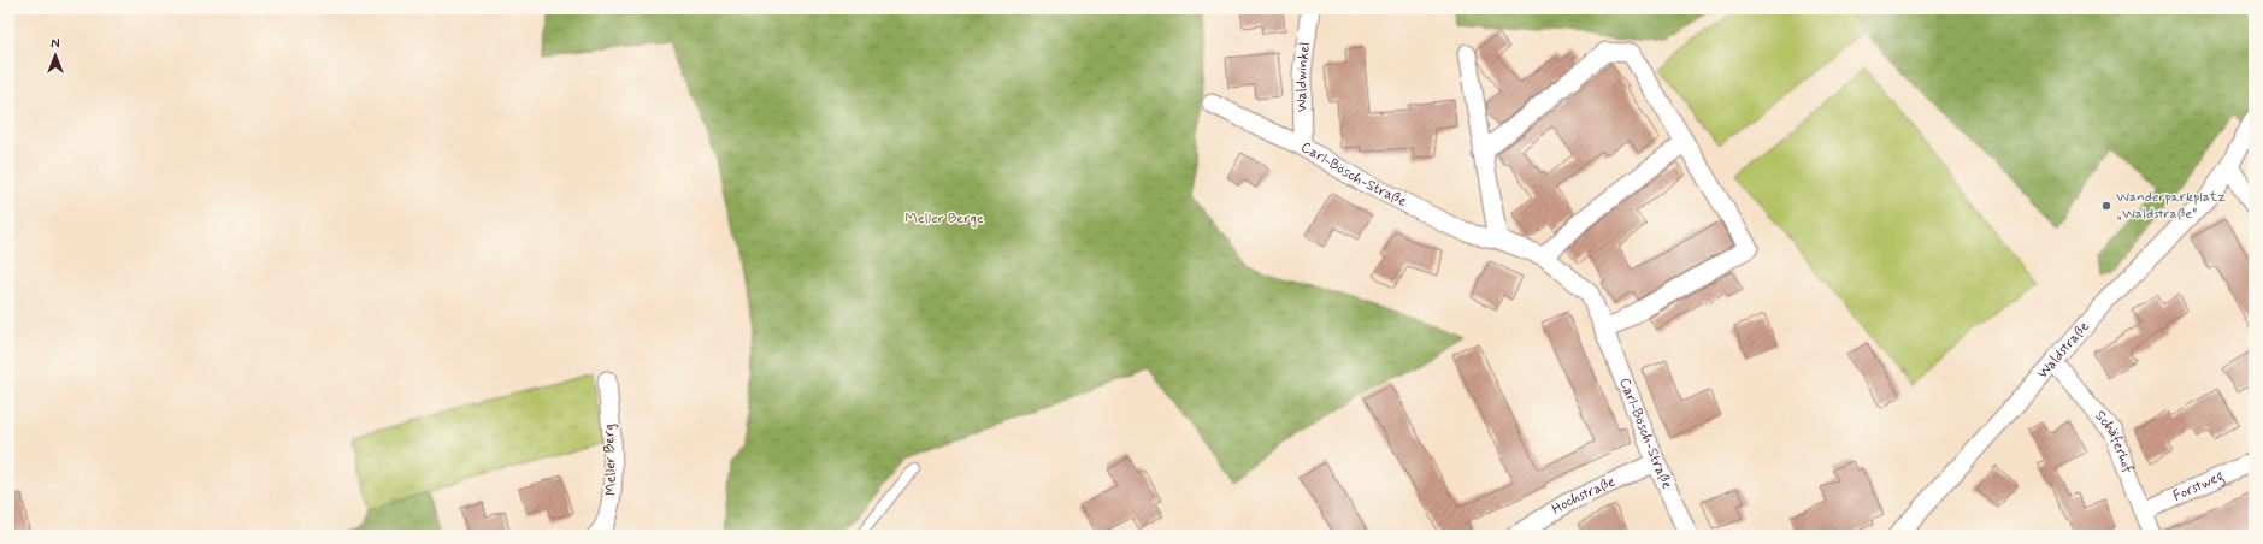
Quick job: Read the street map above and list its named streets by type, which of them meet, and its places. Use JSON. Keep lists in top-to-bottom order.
{
  "streets": {
    "street": [
      "Waldwinkel",
      "Carl-Bösch-Straße",
      "Waldstraße",
      "Schäferhof",
      "Meller Berg",
      "Forstweg",
      "Hochstraße"
    ]
  },
  "crossings": [
    ["Waldwinkel", "Carl-Bösch-Straße"],
    ["Carl-Bösch-Straße", "Hochstraße"],
    ["Waldstraße", "Schäferhof"],
    ["Schäferhof", "Forstweg"]
  ],
  "parks": ["Meller Berge"],
  "places": ["Wanderparkplatz „Waldstraße“"],
  "north": "top"
}
